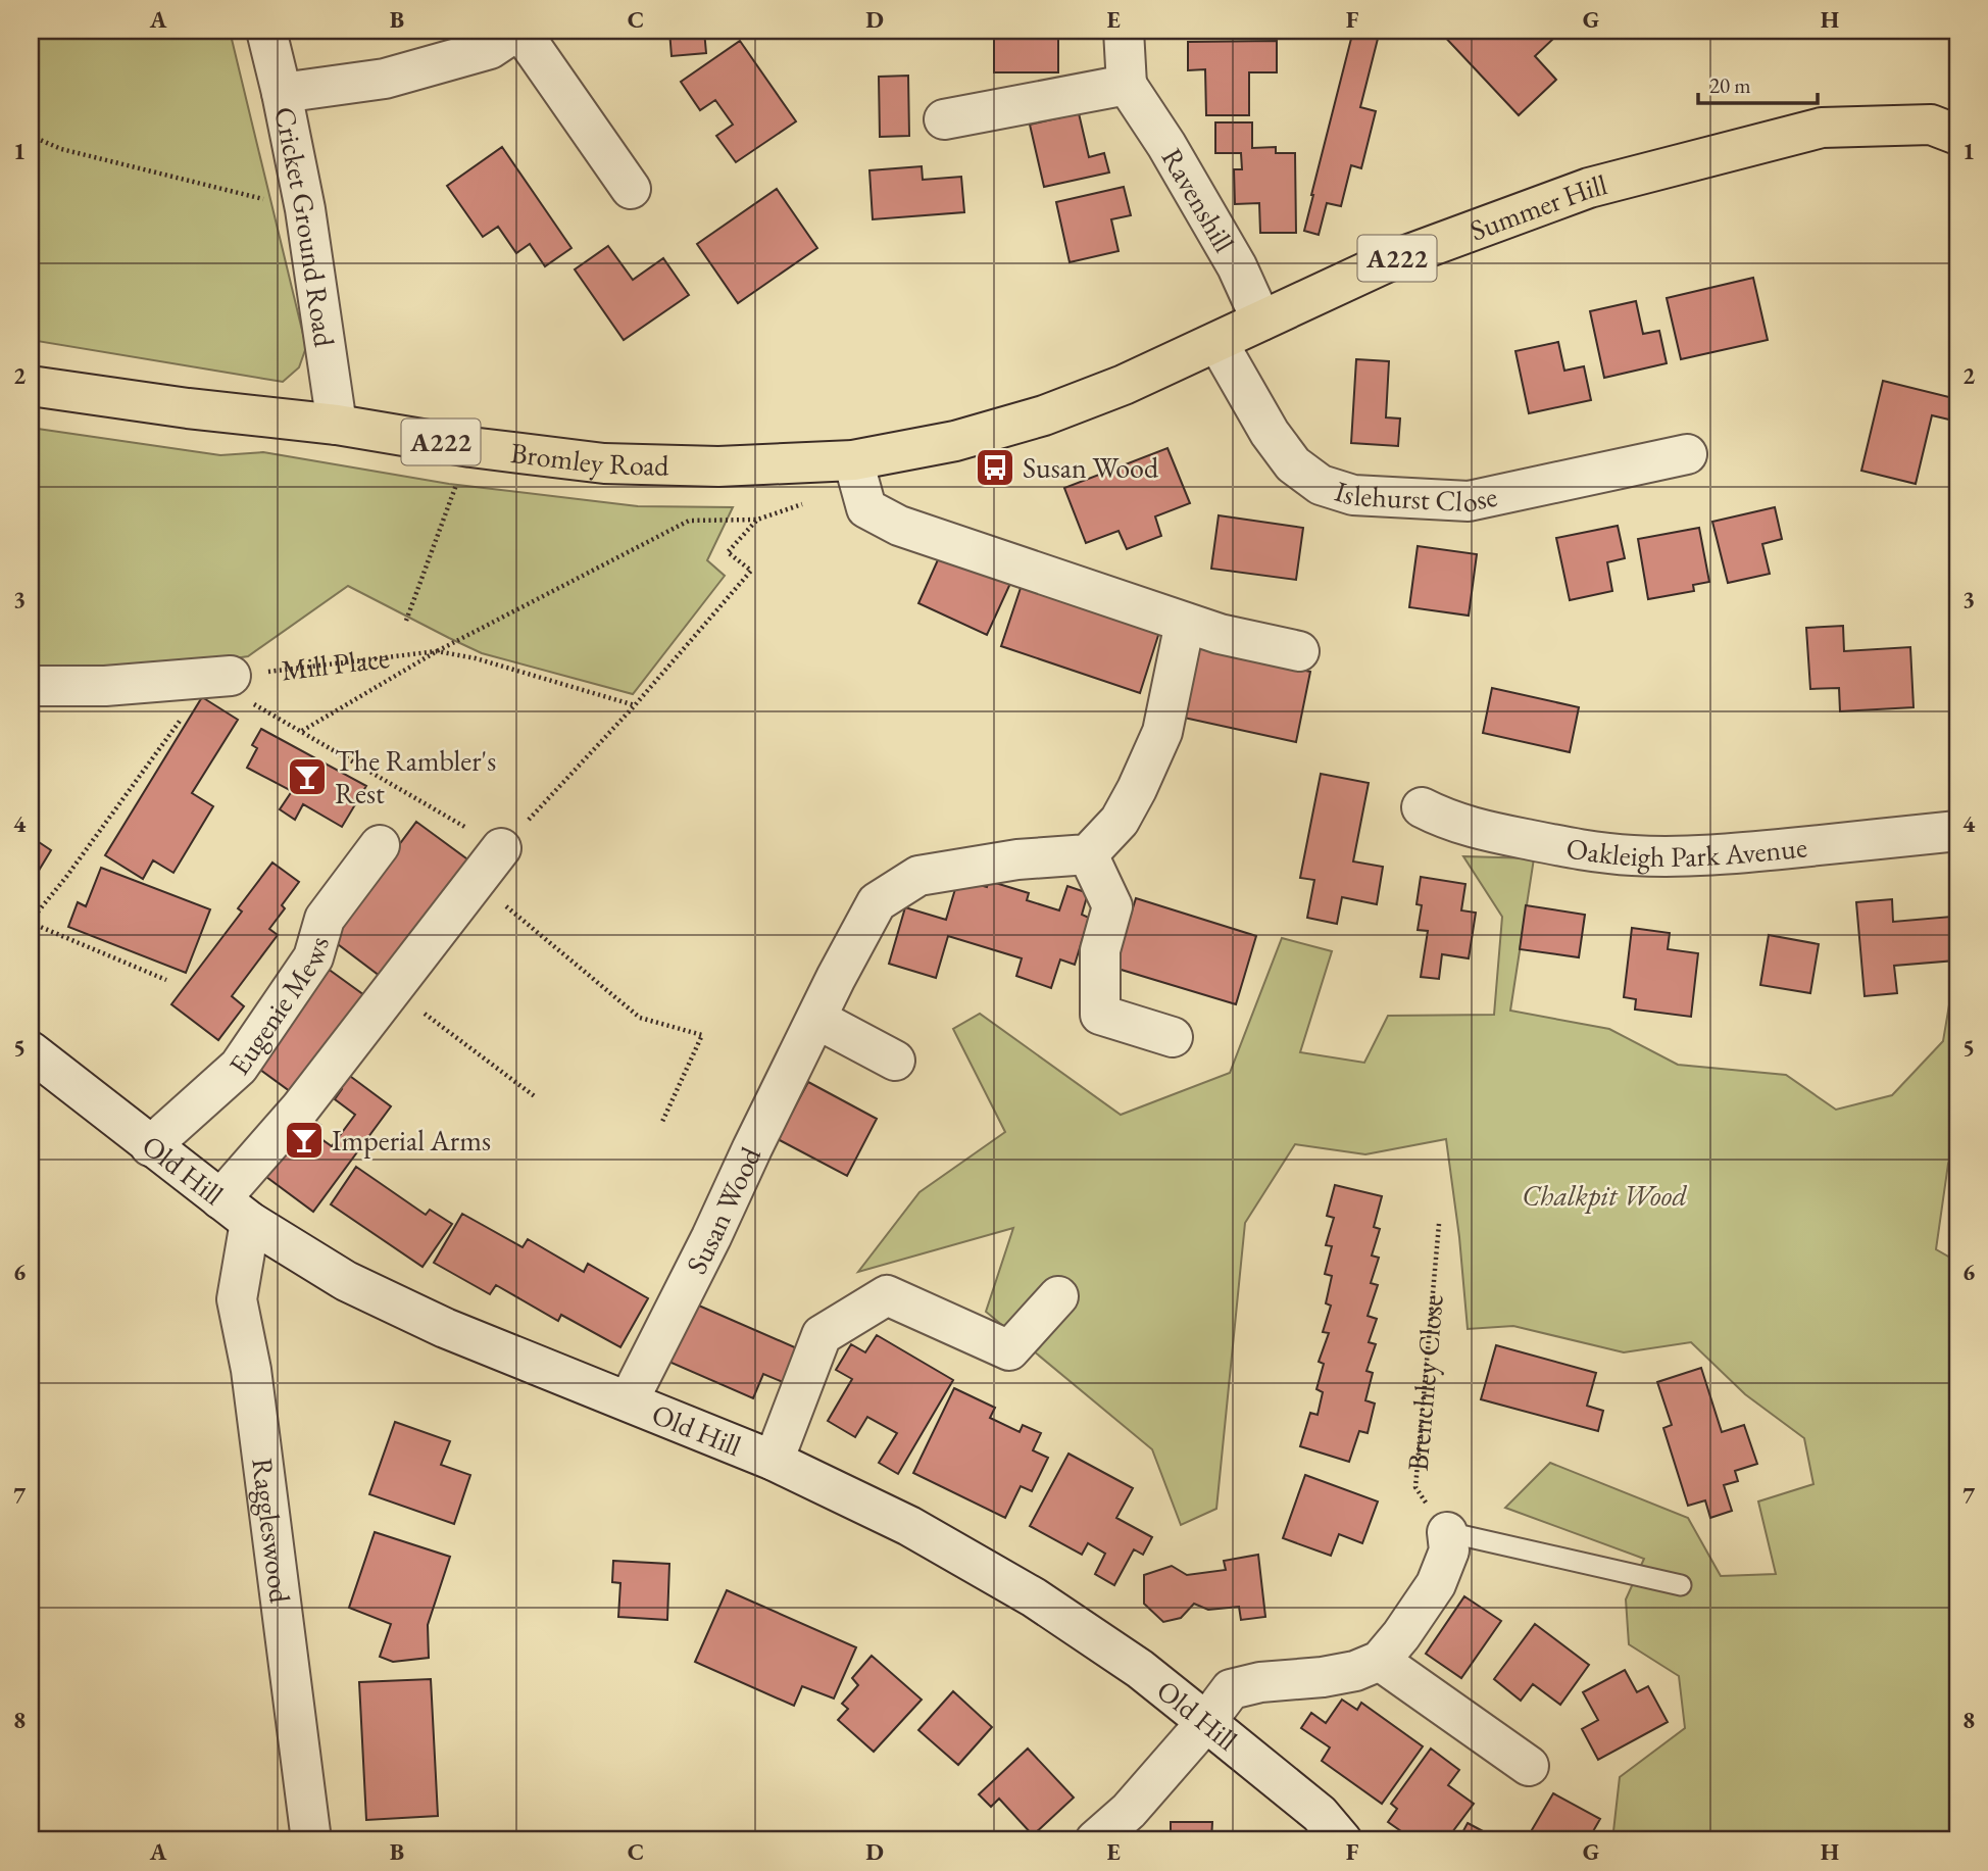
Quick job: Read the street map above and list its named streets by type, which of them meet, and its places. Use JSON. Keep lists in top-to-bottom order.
{
  "streets": {
    "main road": ["Summer Hill", "A222", "Bromley Road"],
    "street": [
      "Ravenshill",
      "Cricket Ground Road",
      "Islehurst Close",
      "Oakleigh Park Avenue",
      "Eugenie Mews",
      "Old Hill",
      "Susan Wood",
      "Raggleswood"
    ],
    "path": ["Mill Place", "Brenchley Close"]
  },
  "crossings": [
    ["Ravenshill", "Summer Hill"],
    ["Summer Hill", "Bromley Road"],
    ["Summer Hill", "Islehurst Close"],
    ["Cricket Ground Road", "Bromley Road"],
    ["Eugenie Mews", "Old Hill"],
    ["Old Hill", "Susan Wood"],
    ["Old Hill", "Raggleswood"]
  ],
  "parks": ["Chalkpit Wood"],
  "places": {
    "bus stop": ["Susan Wood"],
    "bar": ["The Rambler's Rest", "Imperial Arms"]
  },
  "scale_bar": "20 m",
  "grid": {
    "columns": [
      "A",
      "B",
      "C",
      "D",
      "E",
      "F",
      "G",
      "H"
    ],
    "rows": [
      "1",
      "2",
      "3",
      "4",
      "5",
      "6",
      "7",
      "8"
    ]
  }
}
